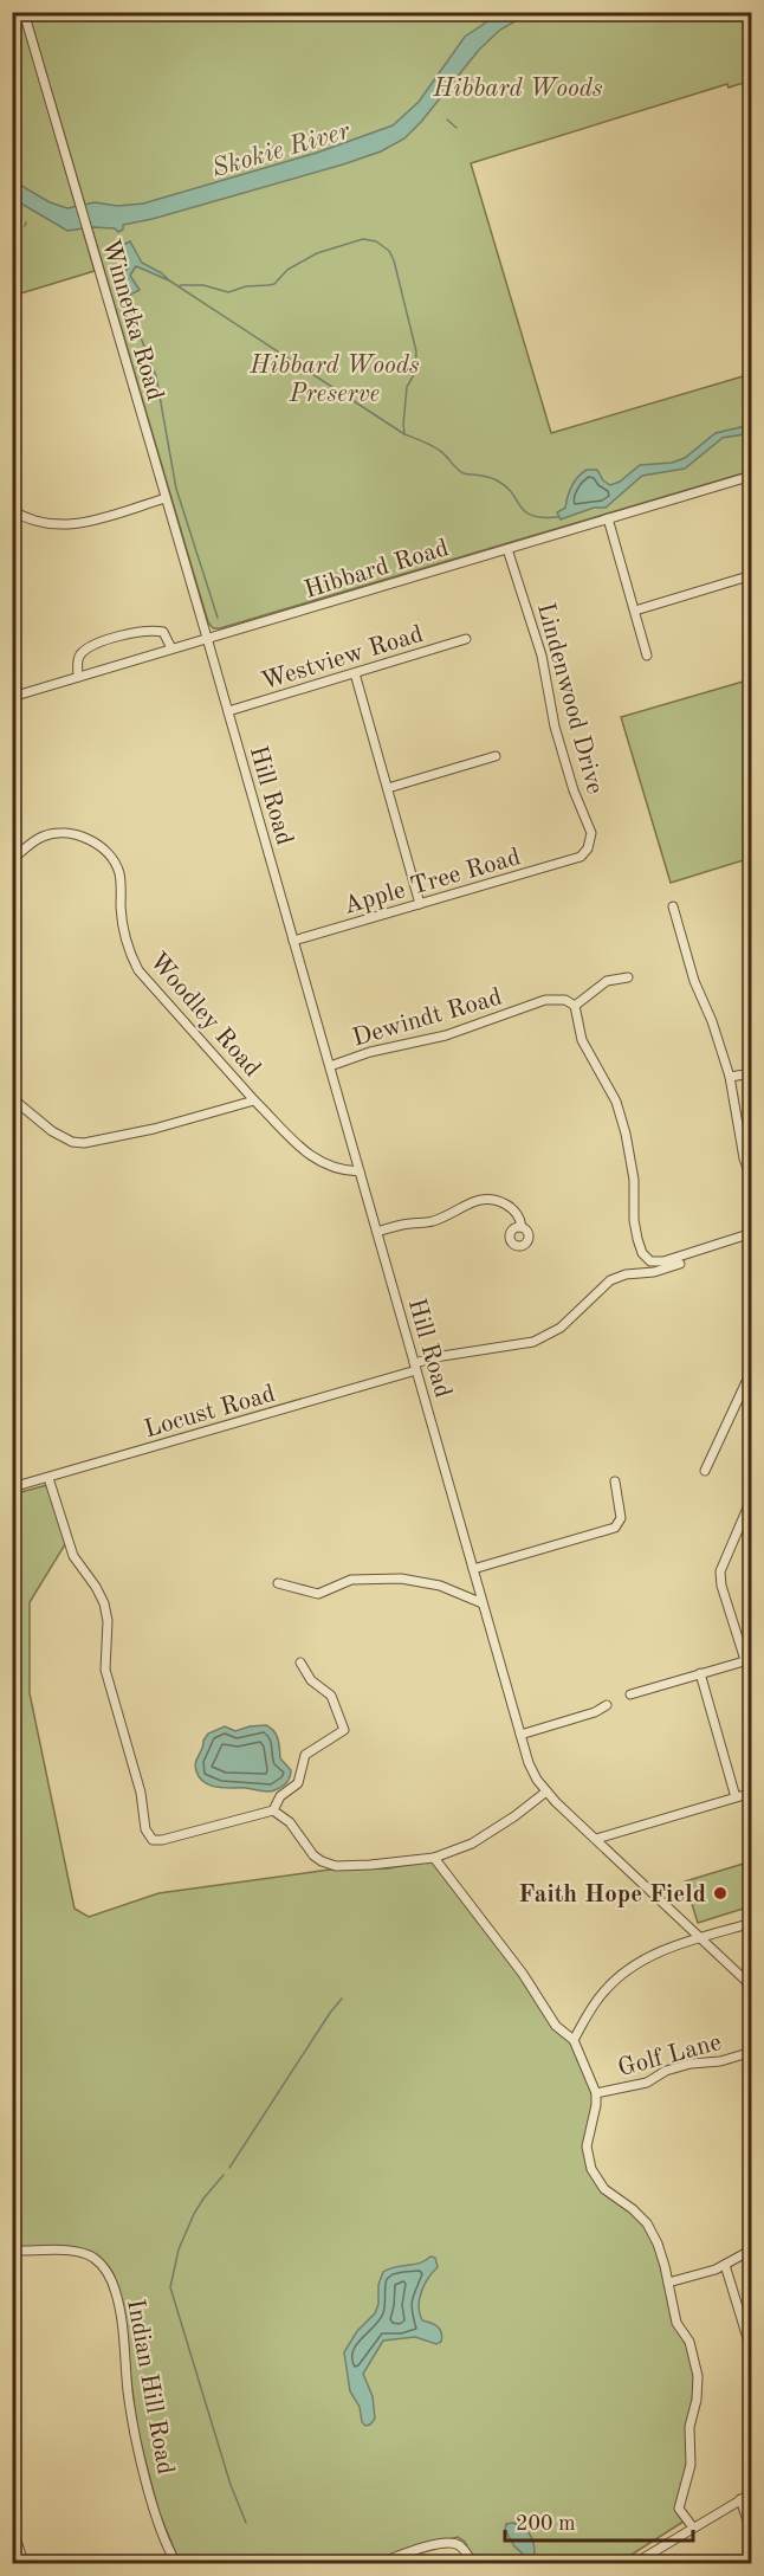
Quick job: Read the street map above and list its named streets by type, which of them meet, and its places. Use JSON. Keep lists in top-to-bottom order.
{
  "streets": {
    "street": [
      "Winnetka Road",
      "Hibbard Road",
      "Westview Road",
      "Lindenwood Drive",
      "Hill Road",
      "Apple Tree Road",
      "Woodley Road",
      "Dewindt Road",
      "Locust Road",
      "Golf Lane",
      "Indian Hill Road"
    ]
  },
  "crossings": [
    ["Winnetka Road", "Hibbard Road"],
    ["Winnetka Road", "Hill Road"],
    ["Hibbard Road", "Lindenwood Drive"],
    ["Hibbard Road", "Hill Road"],
    ["Westview Road", "Hill Road"],
    ["Lindenwood Drive", "Apple Tree Road"],
    ["Hill Road", "Apple Tree Road"],
    ["Hill Road", "Woodley Road"],
    ["Hill Road", "Dewindt Road"],
    ["Hill Road", "Locust Road"]
  ],
  "water": ["Skokie River"],
  "parks": ["Hibbard Woods", "Hibbard Woods Preserve"],
  "places": ["Faith Hope Field"],
  "scale_bar": "200 m"
}
